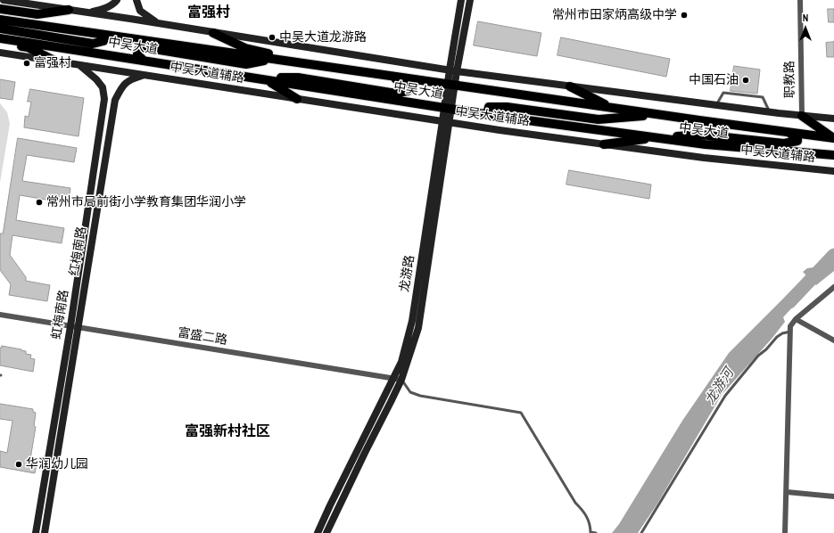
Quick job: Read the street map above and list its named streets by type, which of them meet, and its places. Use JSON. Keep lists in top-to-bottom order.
{
  "streets": {
    "main road": [
      "中吴大道",
      "中吴大道辅路",
      "红梅南路",
      "龙游路",
      "虹梅南路"
    ],
    "street": ["职教路", "富盛二路"]
  },
  "crossings": [
    ["中吴大道", "龙游路"],
    ["中吴大道辅路", "红梅南路"],
    ["中吴大道辅路", "龙游路"],
    ["中吴大道辅路", "虹梅南路"],
    ["红梅南路", "虹梅南路"],
    ["红梅南路", "富盛二路"],
    ["龙游路", "富盛二路"],
    ["虹梅南路", "富盛二路"]
  ],
  "districts": ["富强村", "富强新村社区"],
  "water": ["龙游河"],
  "places": [
    "常州市田家炳高级中学",
    "中吴大道龙游路",
    "富强村",
    "中国石油",
    "常州市局前街小学教育集团华润小学",
    "华润幼儿园"
  ],
  "north": "top"
}
